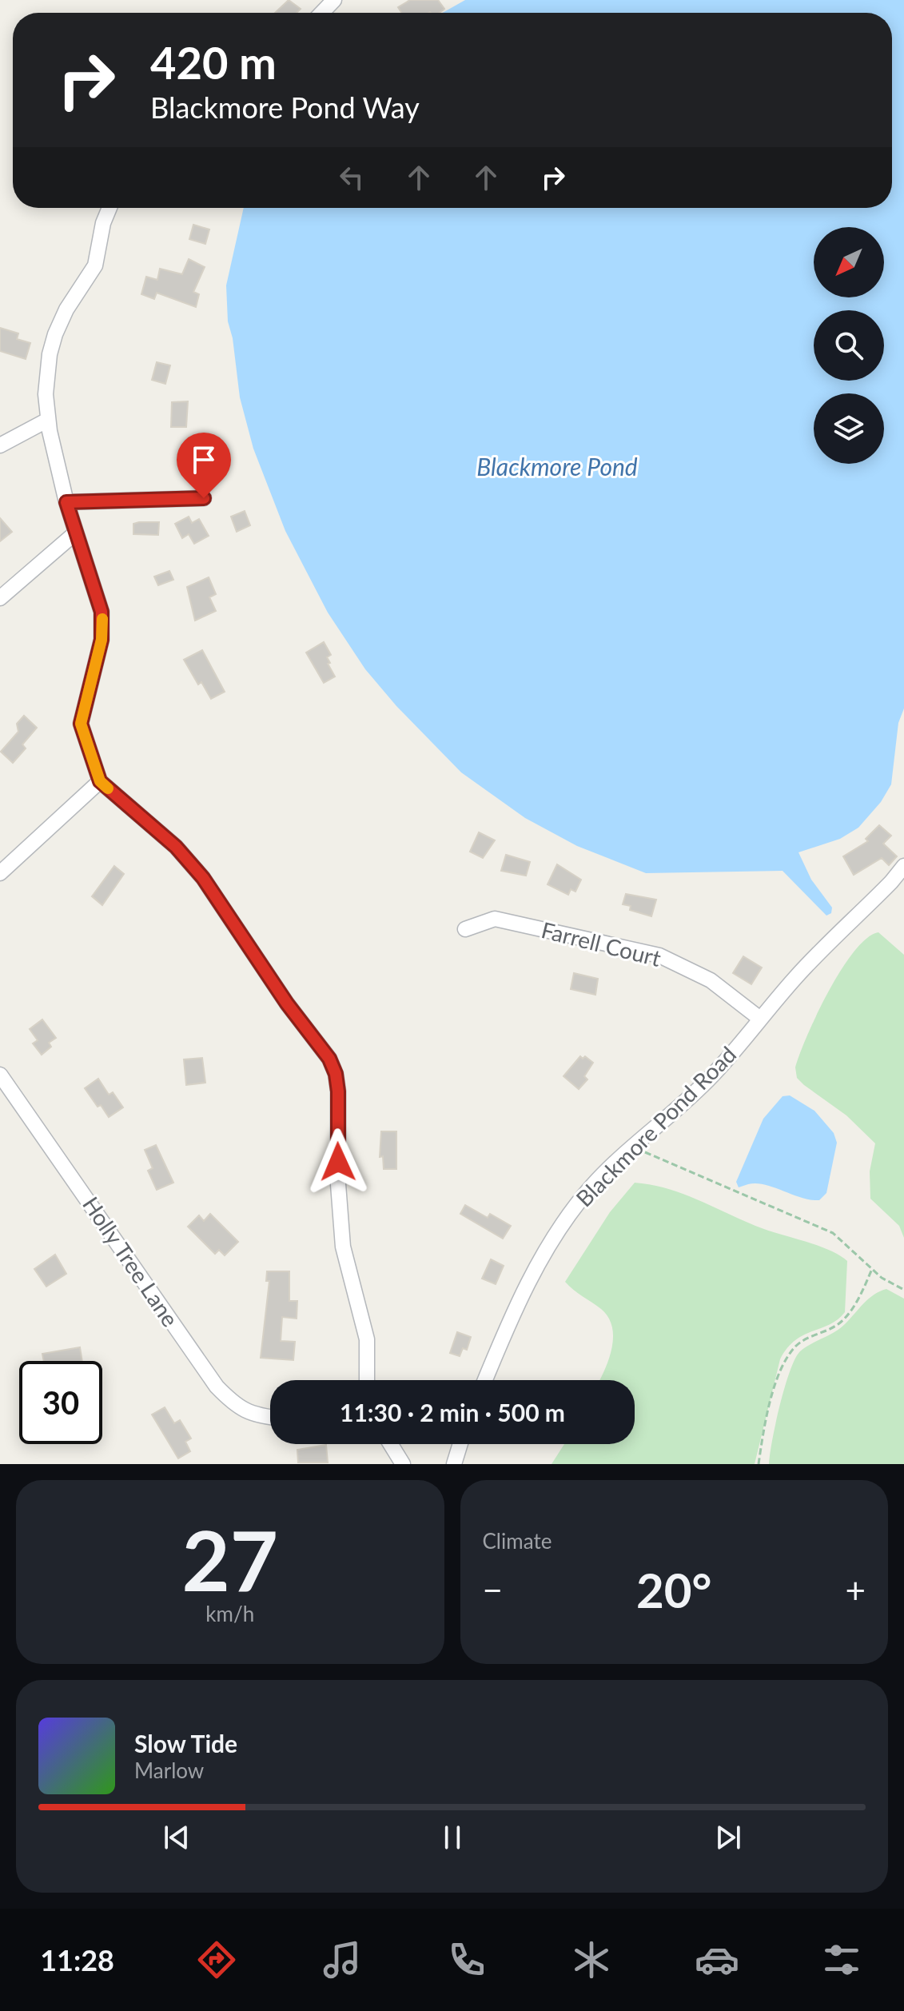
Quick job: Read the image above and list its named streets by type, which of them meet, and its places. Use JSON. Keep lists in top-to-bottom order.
{
  "streets": {
    "street": ["Farrell Court", "Blackmore Pond Road", "Holly Tree Lane"]
  },
  "crossings": [
    ["Farrell Court", "Blackmore Pond Road"]
  ],
  "water": ["Blackmore Pond"],
  "north": "bottom left",
  "page": {
    "turn": ["420 m", "Blackmore Pond Way"],
    "limit": "30",
    "trip": "11:30 · 2 min · 500 m",
    "tile": [
      ["27", "km/h"],
      "Climate"
    ],
    "heat": ["−", "20°", "+"],
    "song": ["Slow Tide", "Marlow"],
    "tabs": "11:28"
  }
}
